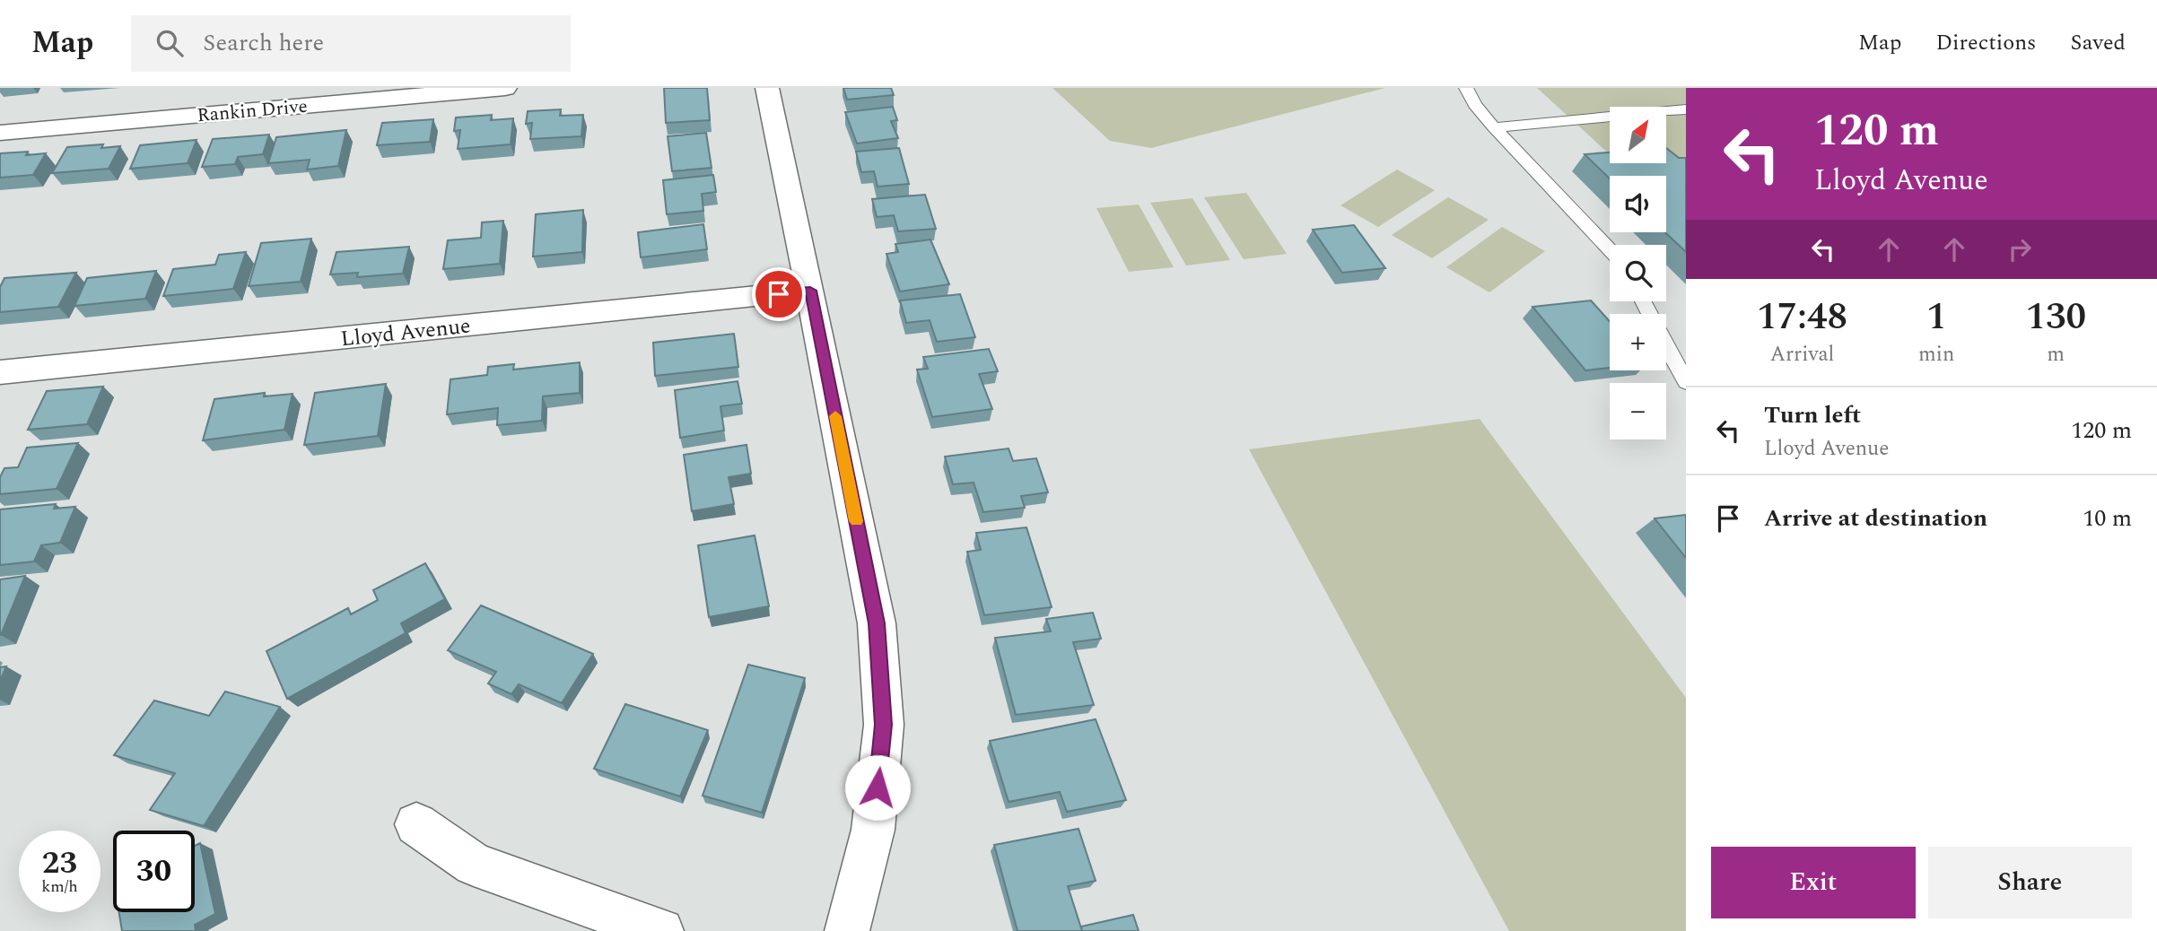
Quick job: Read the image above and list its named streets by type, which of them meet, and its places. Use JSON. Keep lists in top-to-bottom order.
{
  "streets": {
    "street": ["Rankin Drive", "Lloyd Avenue"]
  },
  "north": "top right",
  "page": {
    "header": "Map",
    "search": "Search here",
    "nav": ["Map", "Directions", "Saved"],
    "turn": ["120 m", "Lloyd Avenue"],
    "map_buttons": ["+", "−"],
    "eta": [
      "17:48",
      "Arrival",
      "1",
      "min",
      "130",
      "m"
    ],
    "list": [
      {
        "name": "Turn left",
        "note": "Lloyd Avenue",
        "value": "120 m"
      },
      {
        "name": "Arrive at destination",
        "value": "10 m"
      }
    ],
    "speed": "23 km/h",
    "limit": "30",
    "buttons": ["Exit", "Share"]
  }
}
